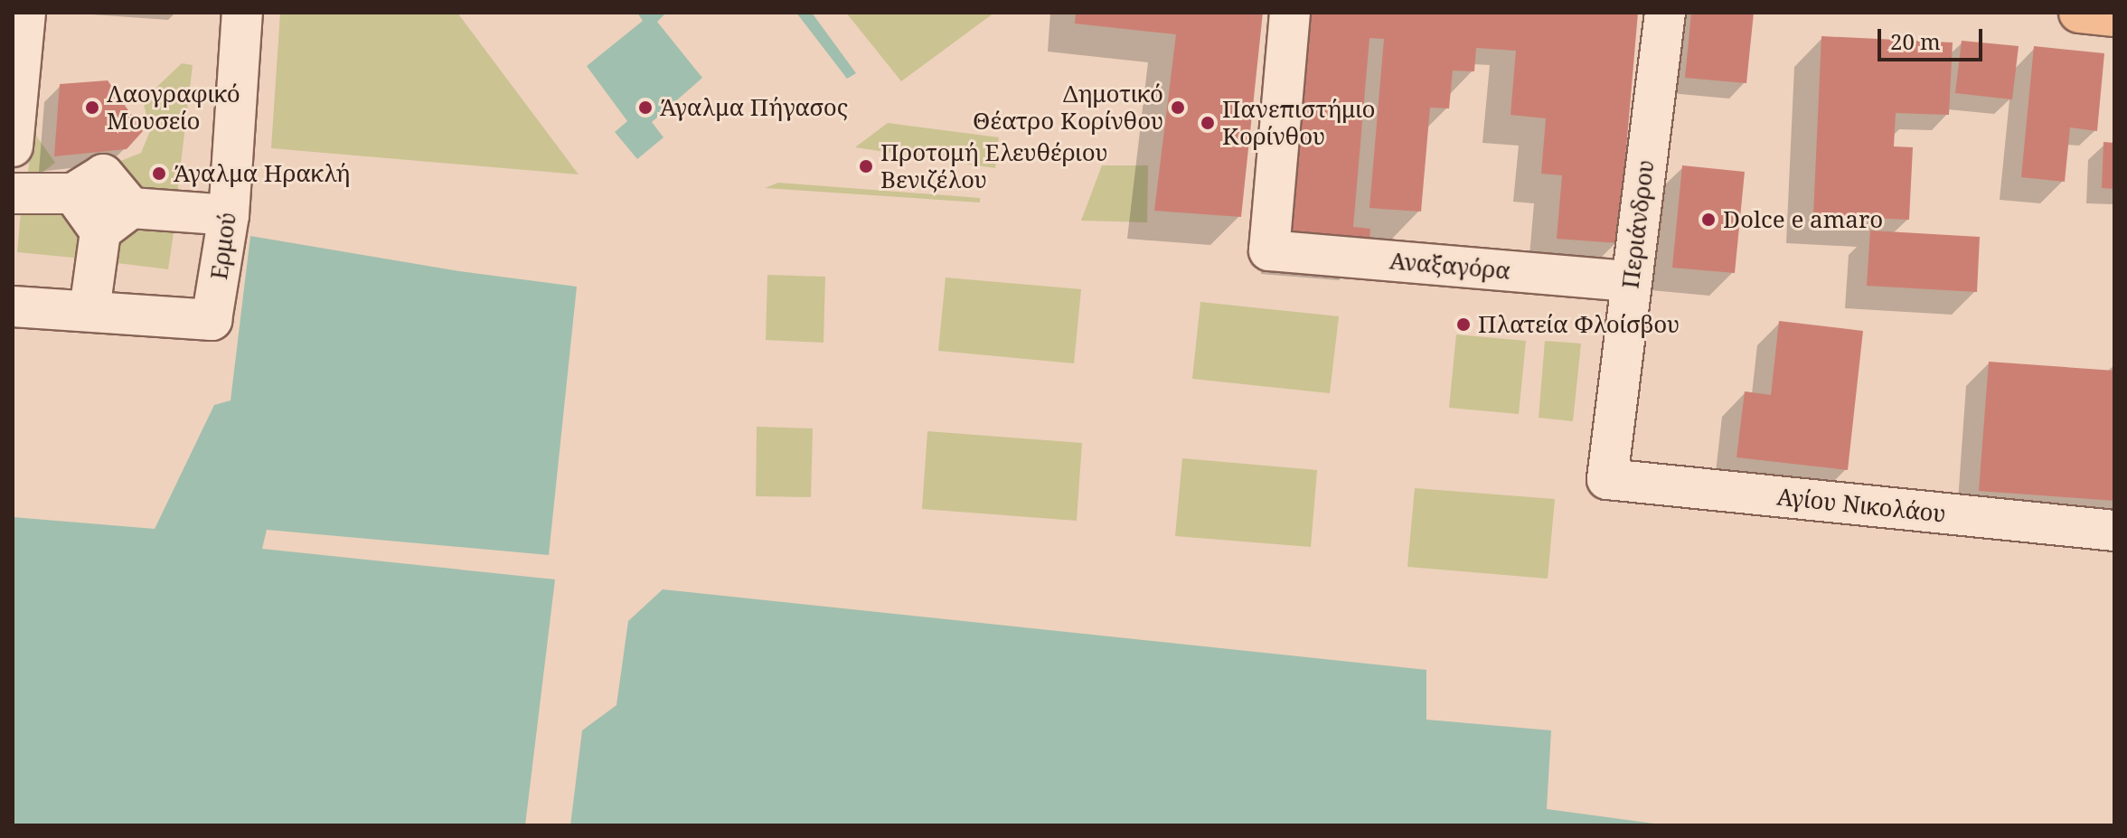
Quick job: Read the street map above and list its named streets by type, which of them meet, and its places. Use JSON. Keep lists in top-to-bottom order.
{
  "streets": {
    "street": [
      "Περιάνδρου",
      "Ερμού",
      "Αναξαγόρα",
      "Αγίου Νικολάου"
    ]
  },
  "crossings": [
    ["Περιάνδρου", "Αναξαγόρα"],
    ["Περιάνδρου", "Αγίου Νικολάου"]
  ],
  "places": [
    "Λαογραφικό Μουσείο",
    "Άγαλμα Πήγασος",
    "Δημοτικό Θέατρο Κορίνθου",
    "Πανεπιστήμιο Κορίνθου",
    "Προτομή Ελευθέριου Βενιζέλου",
    "Άγαλμα Ηρακλή",
    "Dolce e amaro",
    "Πλατεία Φλοίσβου"
  ],
  "scale_bar": "20 m"
}
